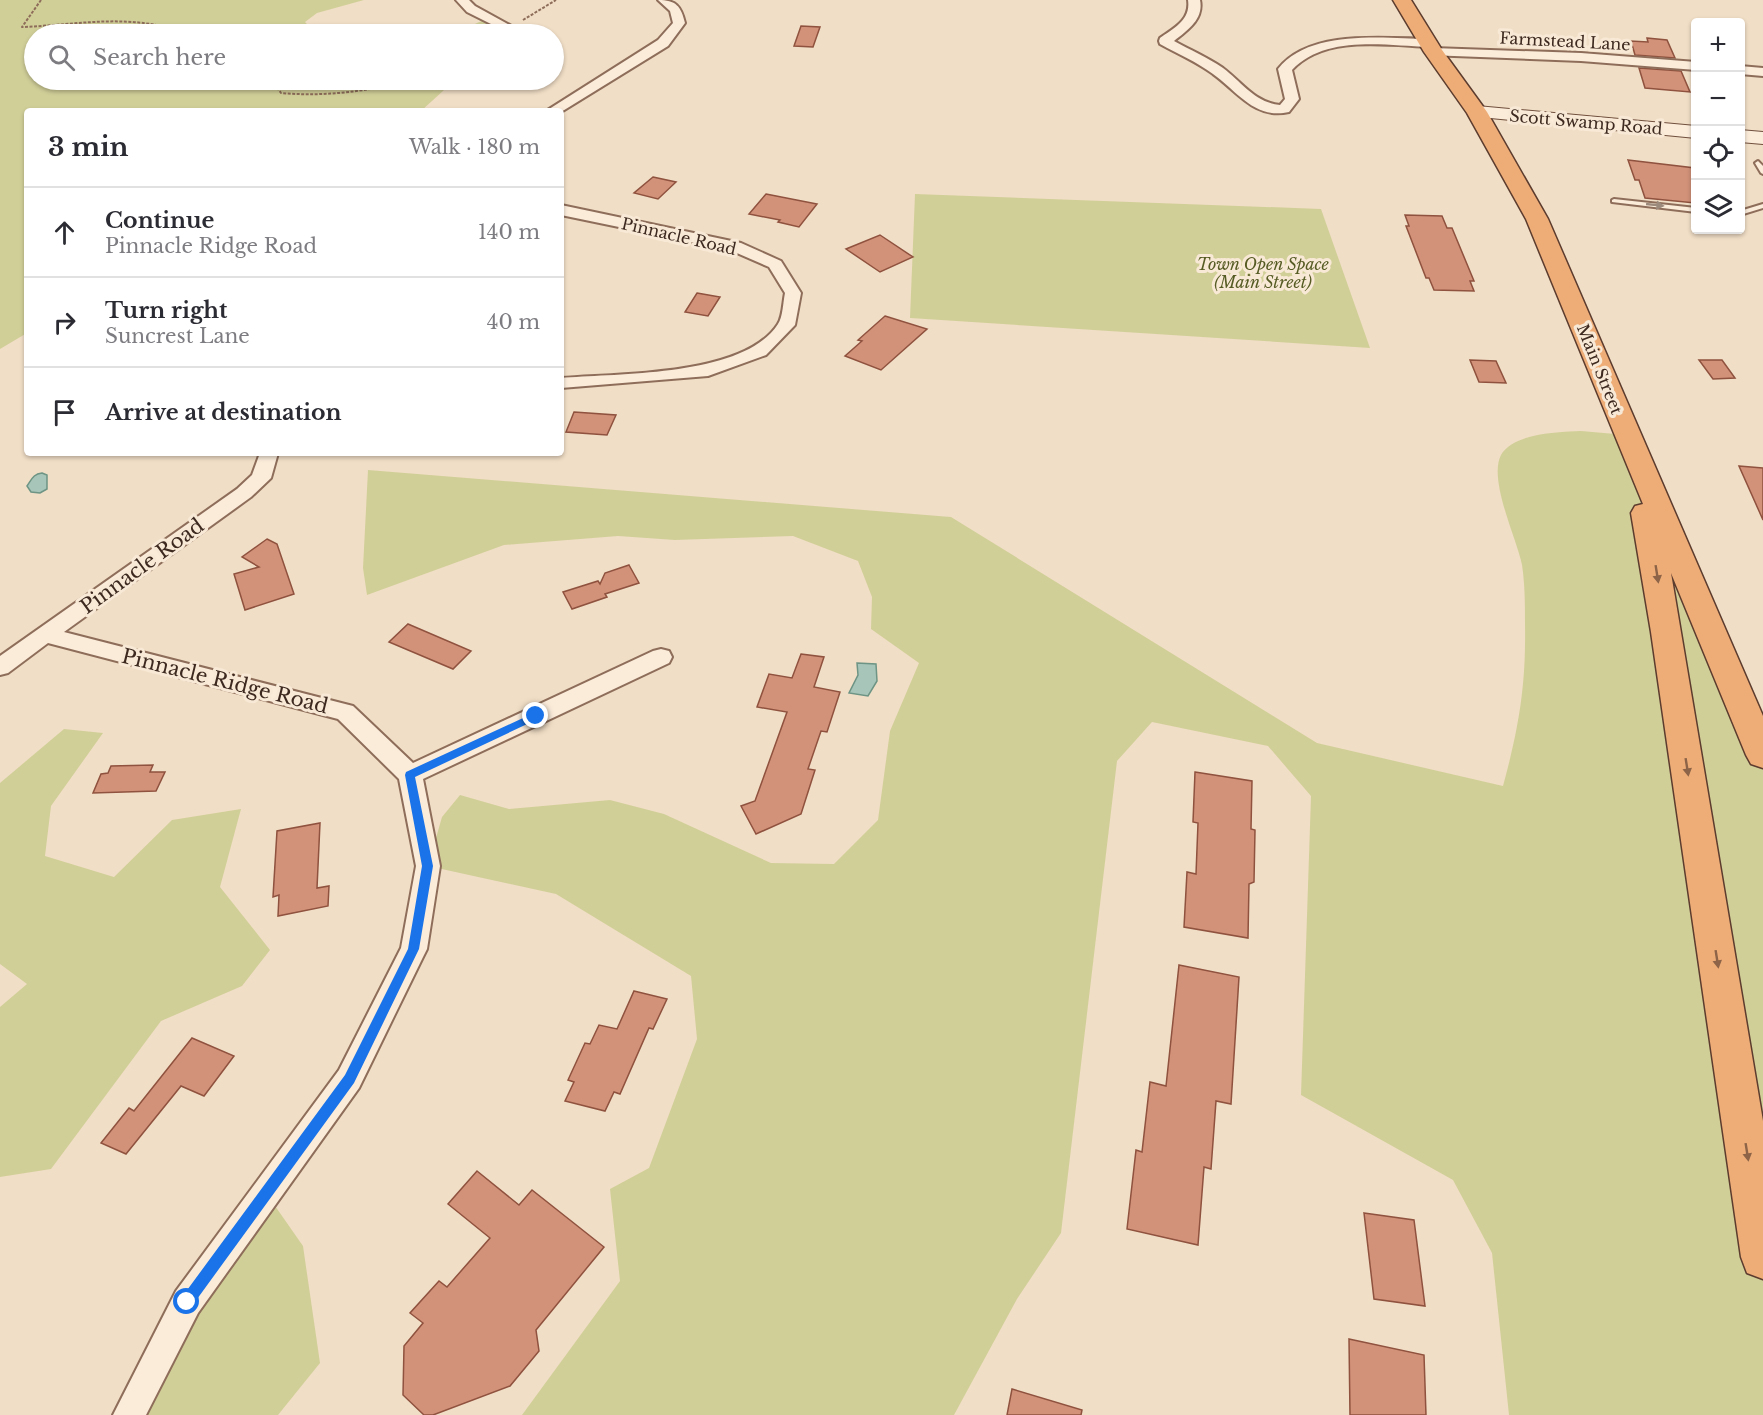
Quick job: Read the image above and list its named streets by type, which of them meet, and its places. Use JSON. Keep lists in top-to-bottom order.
{
  "streets": {
    "highway": ["Main Street"],
    "main road": ["Scott Swamp Road"],
    "street": ["Farmstead Lane", "Pinnacle Road", "Pinnacle Ridge Road"]
  },
  "crossings": [
    ["Farmstead Lane", "Main Street"],
    ["Scott Swamp Road", "Main Street"],
    ["Pinnacle Road", "Pinnacle Ridge Road"]
  ],
  "parks": ["Town Open Space (Main Street)"],
  "page": {
    "map_buttons": ["+", "−"],
    "search": "Search here",
    "heading": ["3 min", "Walk · 180 m"],
    "list": [
      ["Continue", "Pinnacle Ridge Road", "140 m"],
      ["Turn right", "Suncrest Lane", "40 m"],
      "Arrive at destination"
    ]
  }
}
